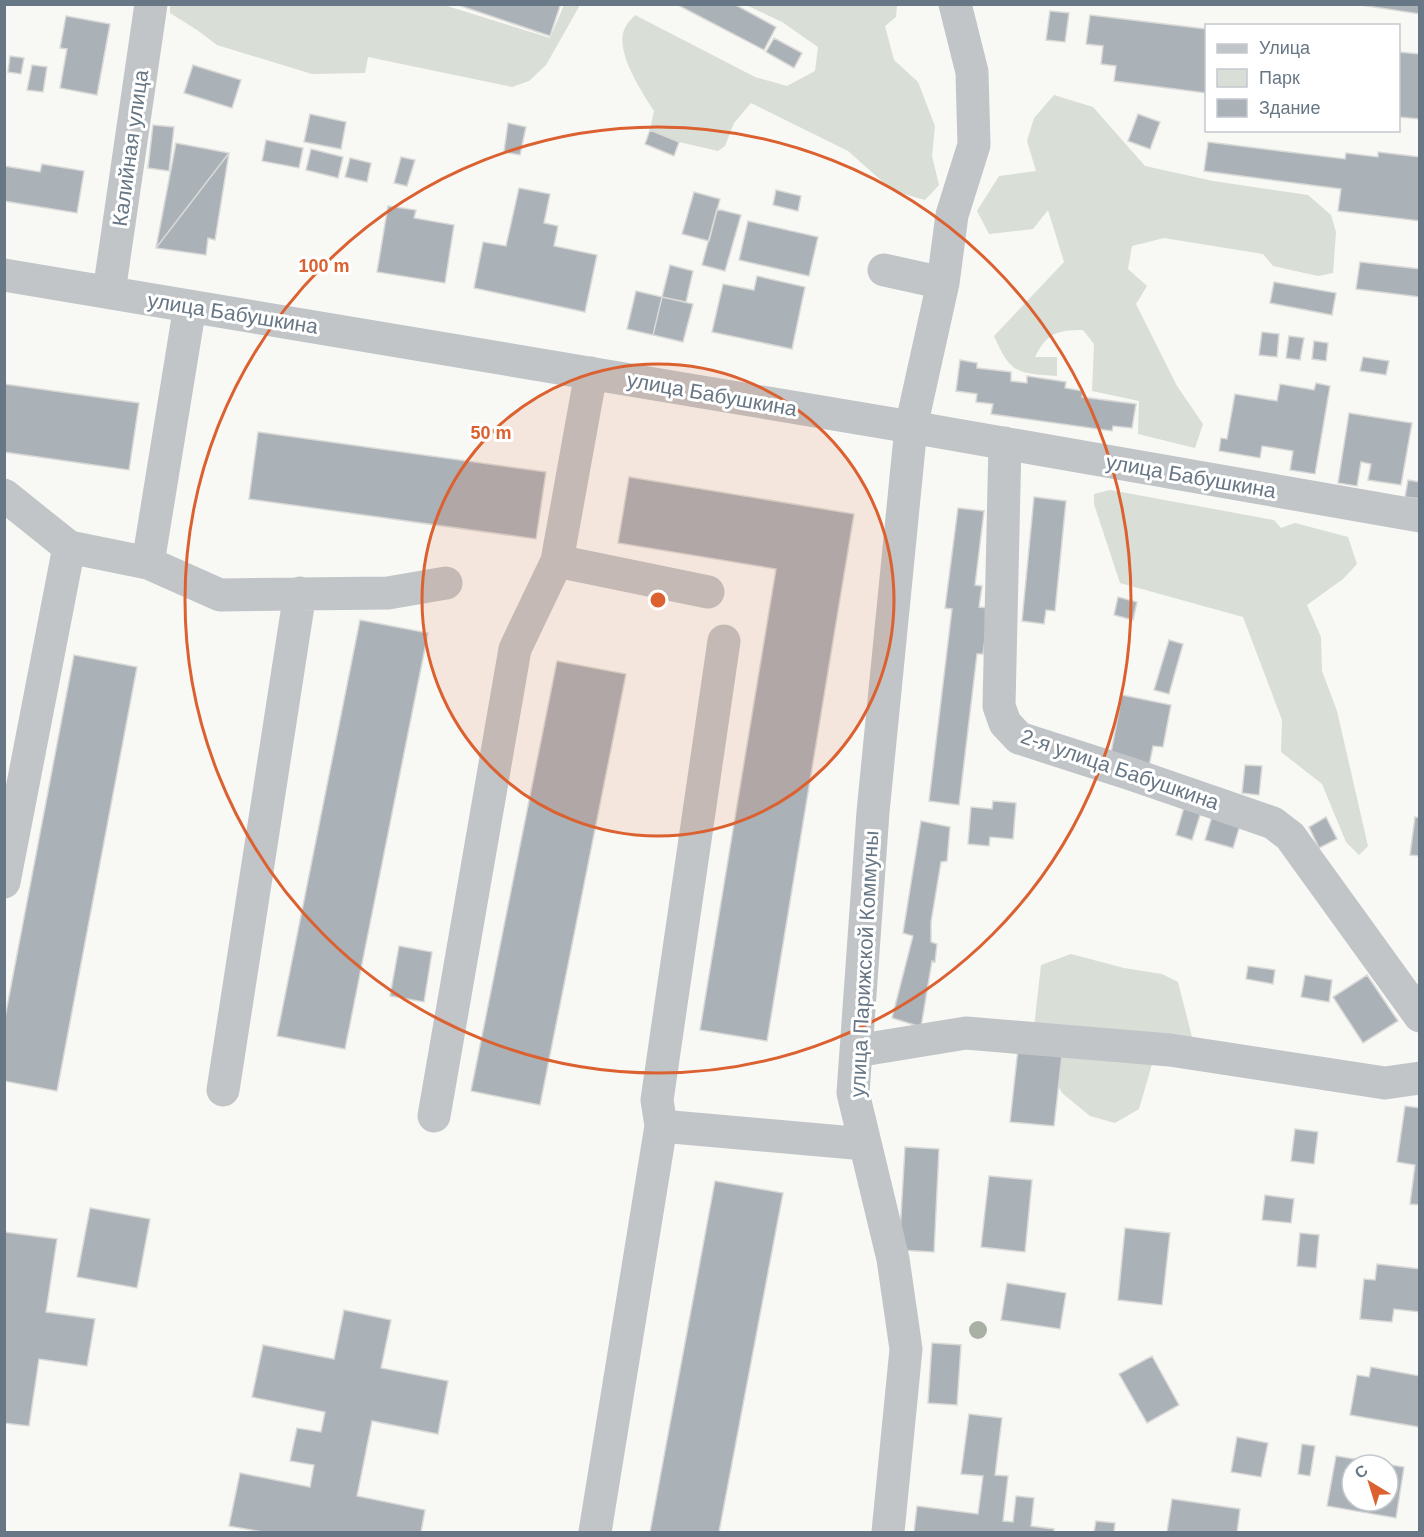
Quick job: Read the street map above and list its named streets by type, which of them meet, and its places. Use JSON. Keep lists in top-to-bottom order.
{
  "streets": {
    "street": [
      "Калийная улица",
      "улица Бабушкина",
      "2-я улица Бабушкина",
      "улица Парижской Коммуны"
    ]
  },
  "crossings": [
    ["Калийная улица", "улица Бабушкина"],
    ["улица Бабушкина", "2-я улица Бабушкина"],
    ["улица Бабушкина", "улица Парижской Коммуны"]
  ],
  "legend": ["Улица", "Парк", "Здание"],
  "north": "top left",
  "rings": ["100 m", "50 m"]
}
